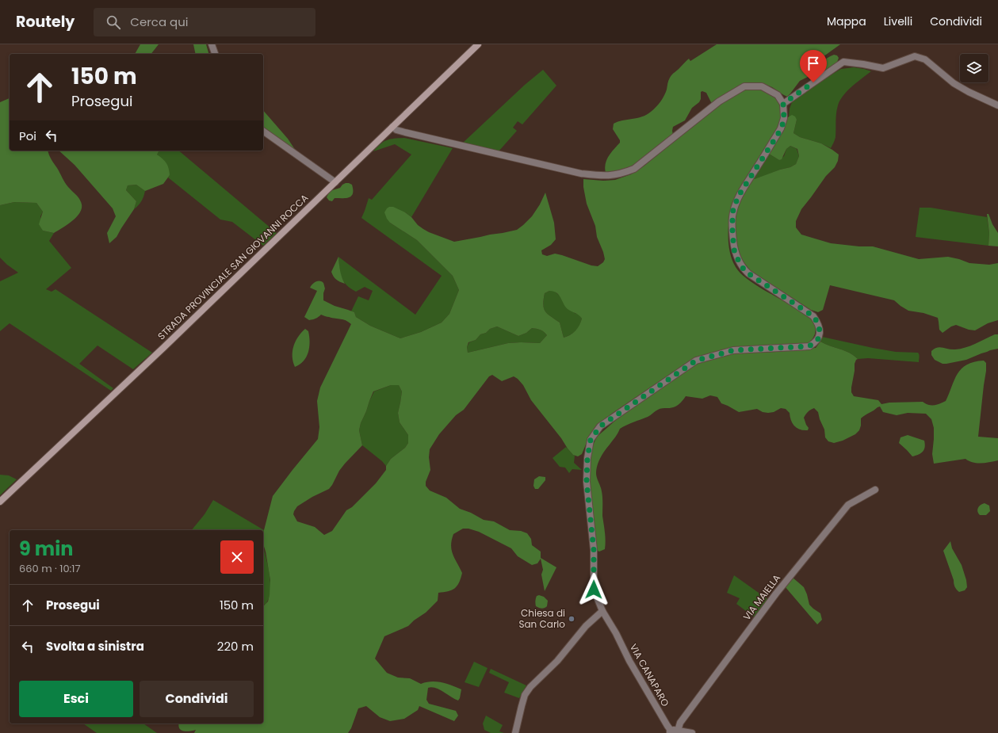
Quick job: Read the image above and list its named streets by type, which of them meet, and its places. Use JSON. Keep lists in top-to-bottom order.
{
  "streets": {
    "main road": ["STRADA PROVINCIALE SAN GIOVANNI ROCCA"],
    "street": ["VIA MAIELLA", "VIA CANAPARO"]
  },
  "crossings": [
    ["VIA MAIELLA", "VIA CANAPARO"]
  ],
  "places": ["Chiesa di San Carlo"],
  "page": {
    "header": "Routely",
    "search": "Cerca qui",
    "nav": ["Mappa", "Livelli", "Condividi"],
    "turn": ["150 m", "Prosegui"],
    "then": "Poi",
    "heading": ["9 min", "660 m · 10:17"],
    "list": [
      {
        "name": "Prosegui",
        "value": "150 m"
      },
      {
        "name": "Svolta a sinistra",
        "value": "220 m"
      }
    ],
    "buttons": ["Esci", "Condividi"]
  }
}
